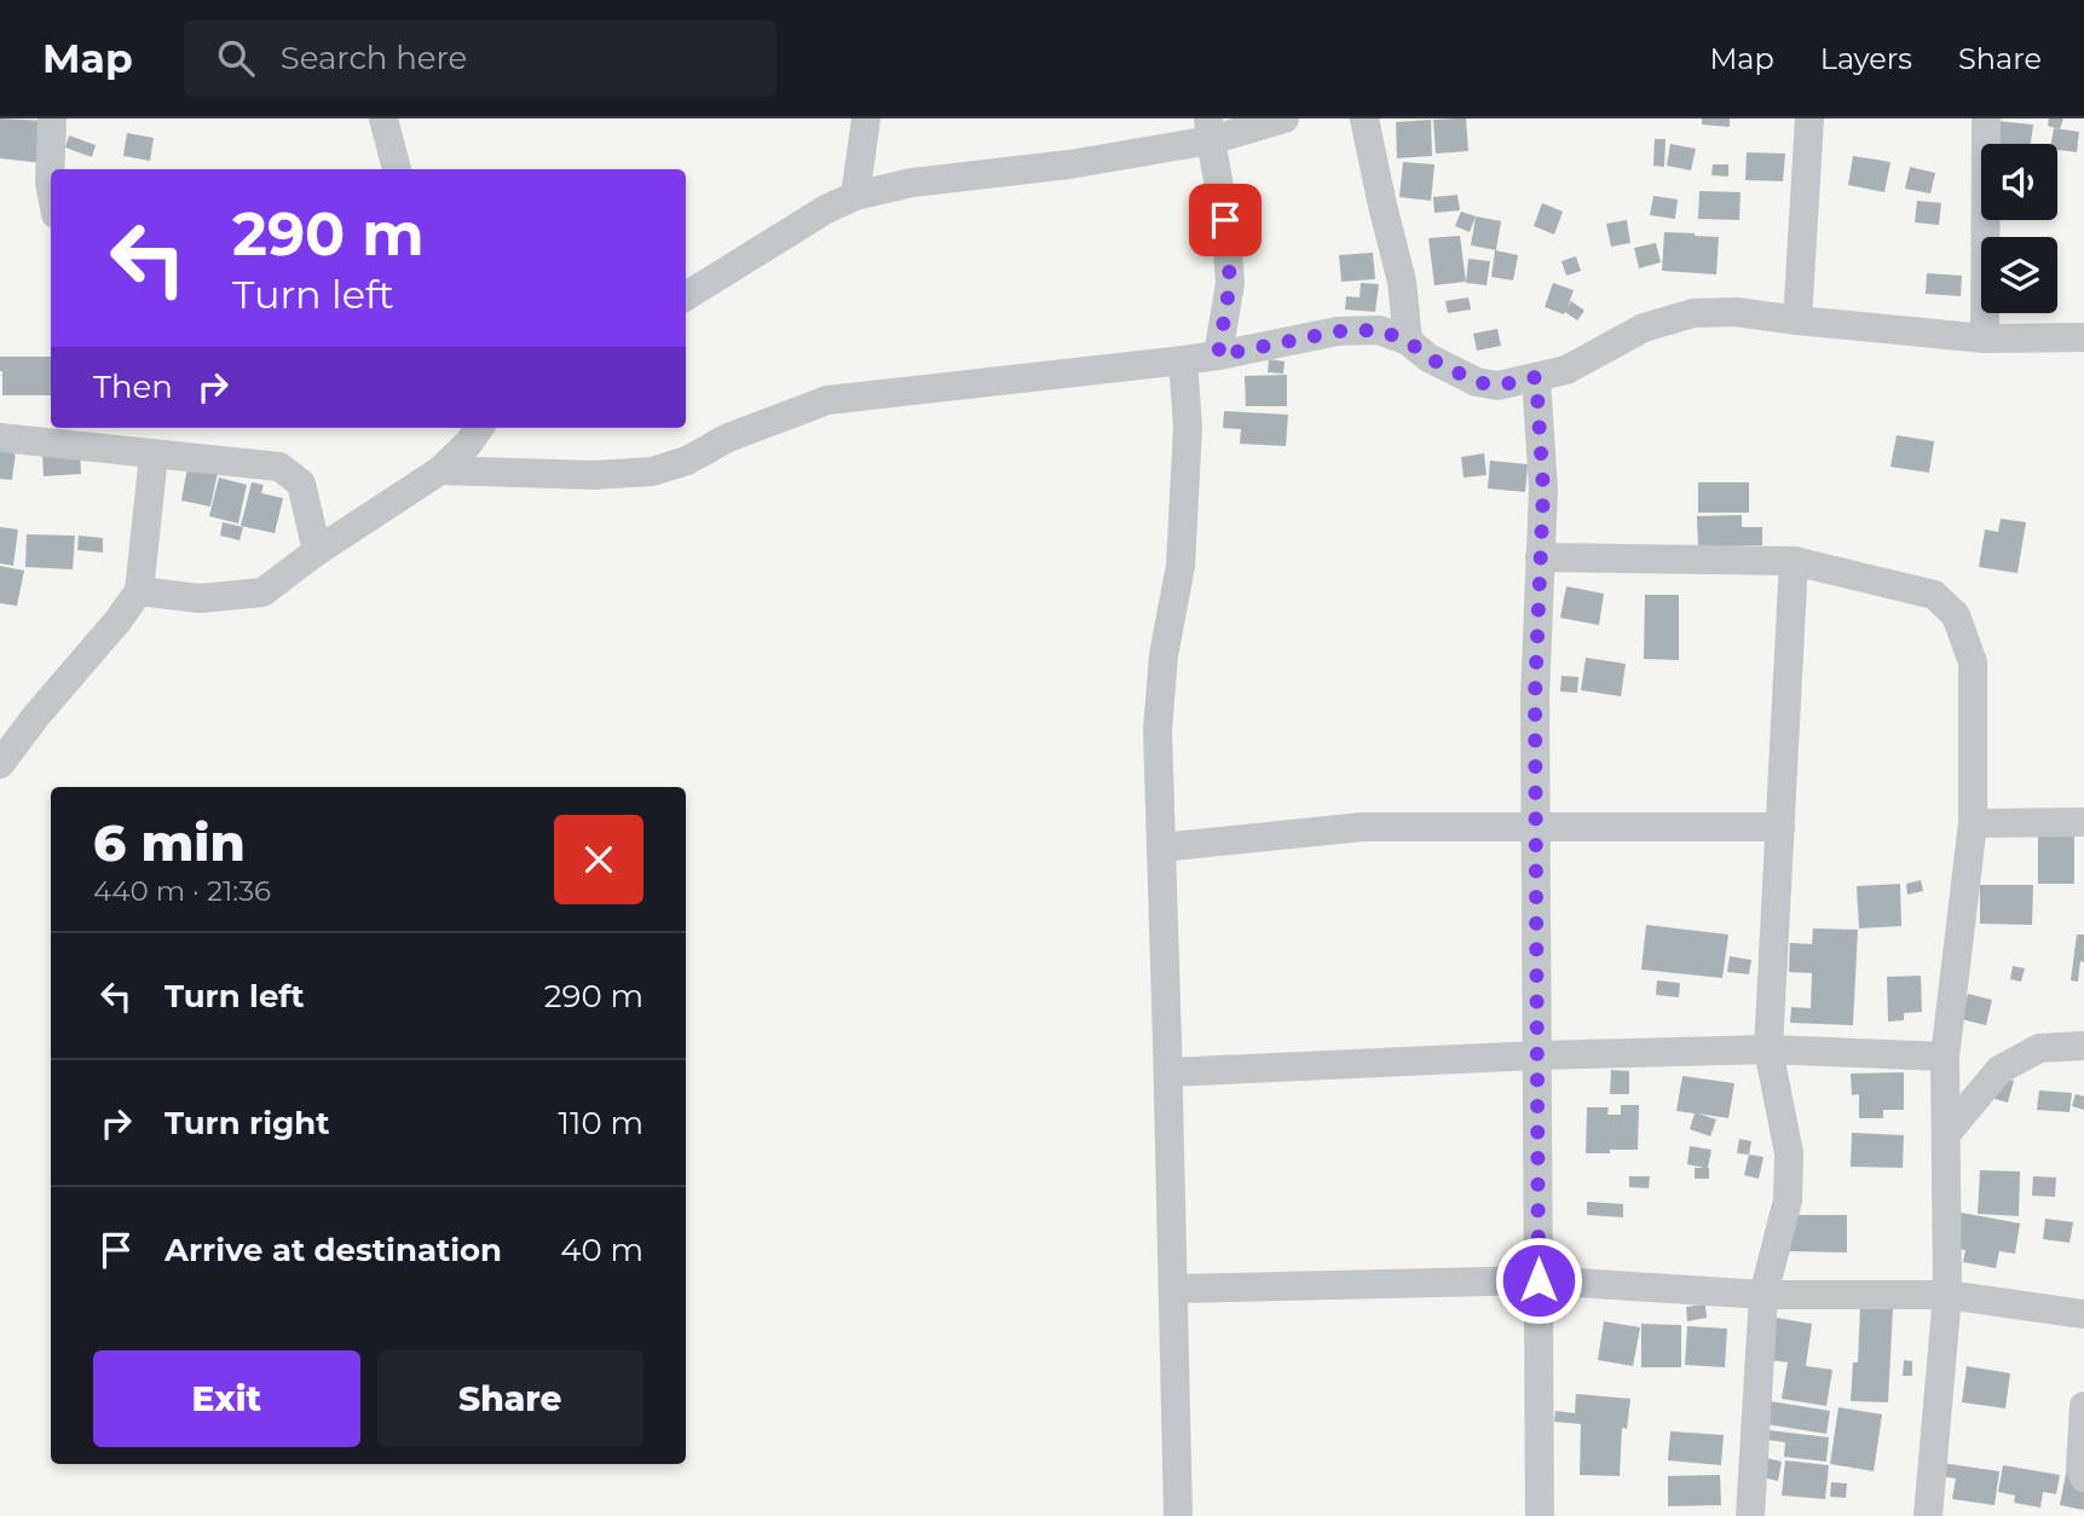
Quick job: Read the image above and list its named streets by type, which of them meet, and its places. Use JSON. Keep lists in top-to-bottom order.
{
  "page": {
    "header": "Map",
    "search": "Search here",
    "nav": ["Map", "Layers", "Share"],
    "turn": ["290 m", "Turn left"],
    "then": "Then",
    "heading": ["6 min", "440 m · 21:36"],
    "list": [
      {
        "name": "Turn left",
        "value": "290 m"
      },
      {
        "name": "Turn right",
        "value": "110 m"
      },
      {
        "name": "Arrive at destination",
        "value": "40 m"
      }
    ],
    "buttons": ["Exit", "Share"]
  }
}
